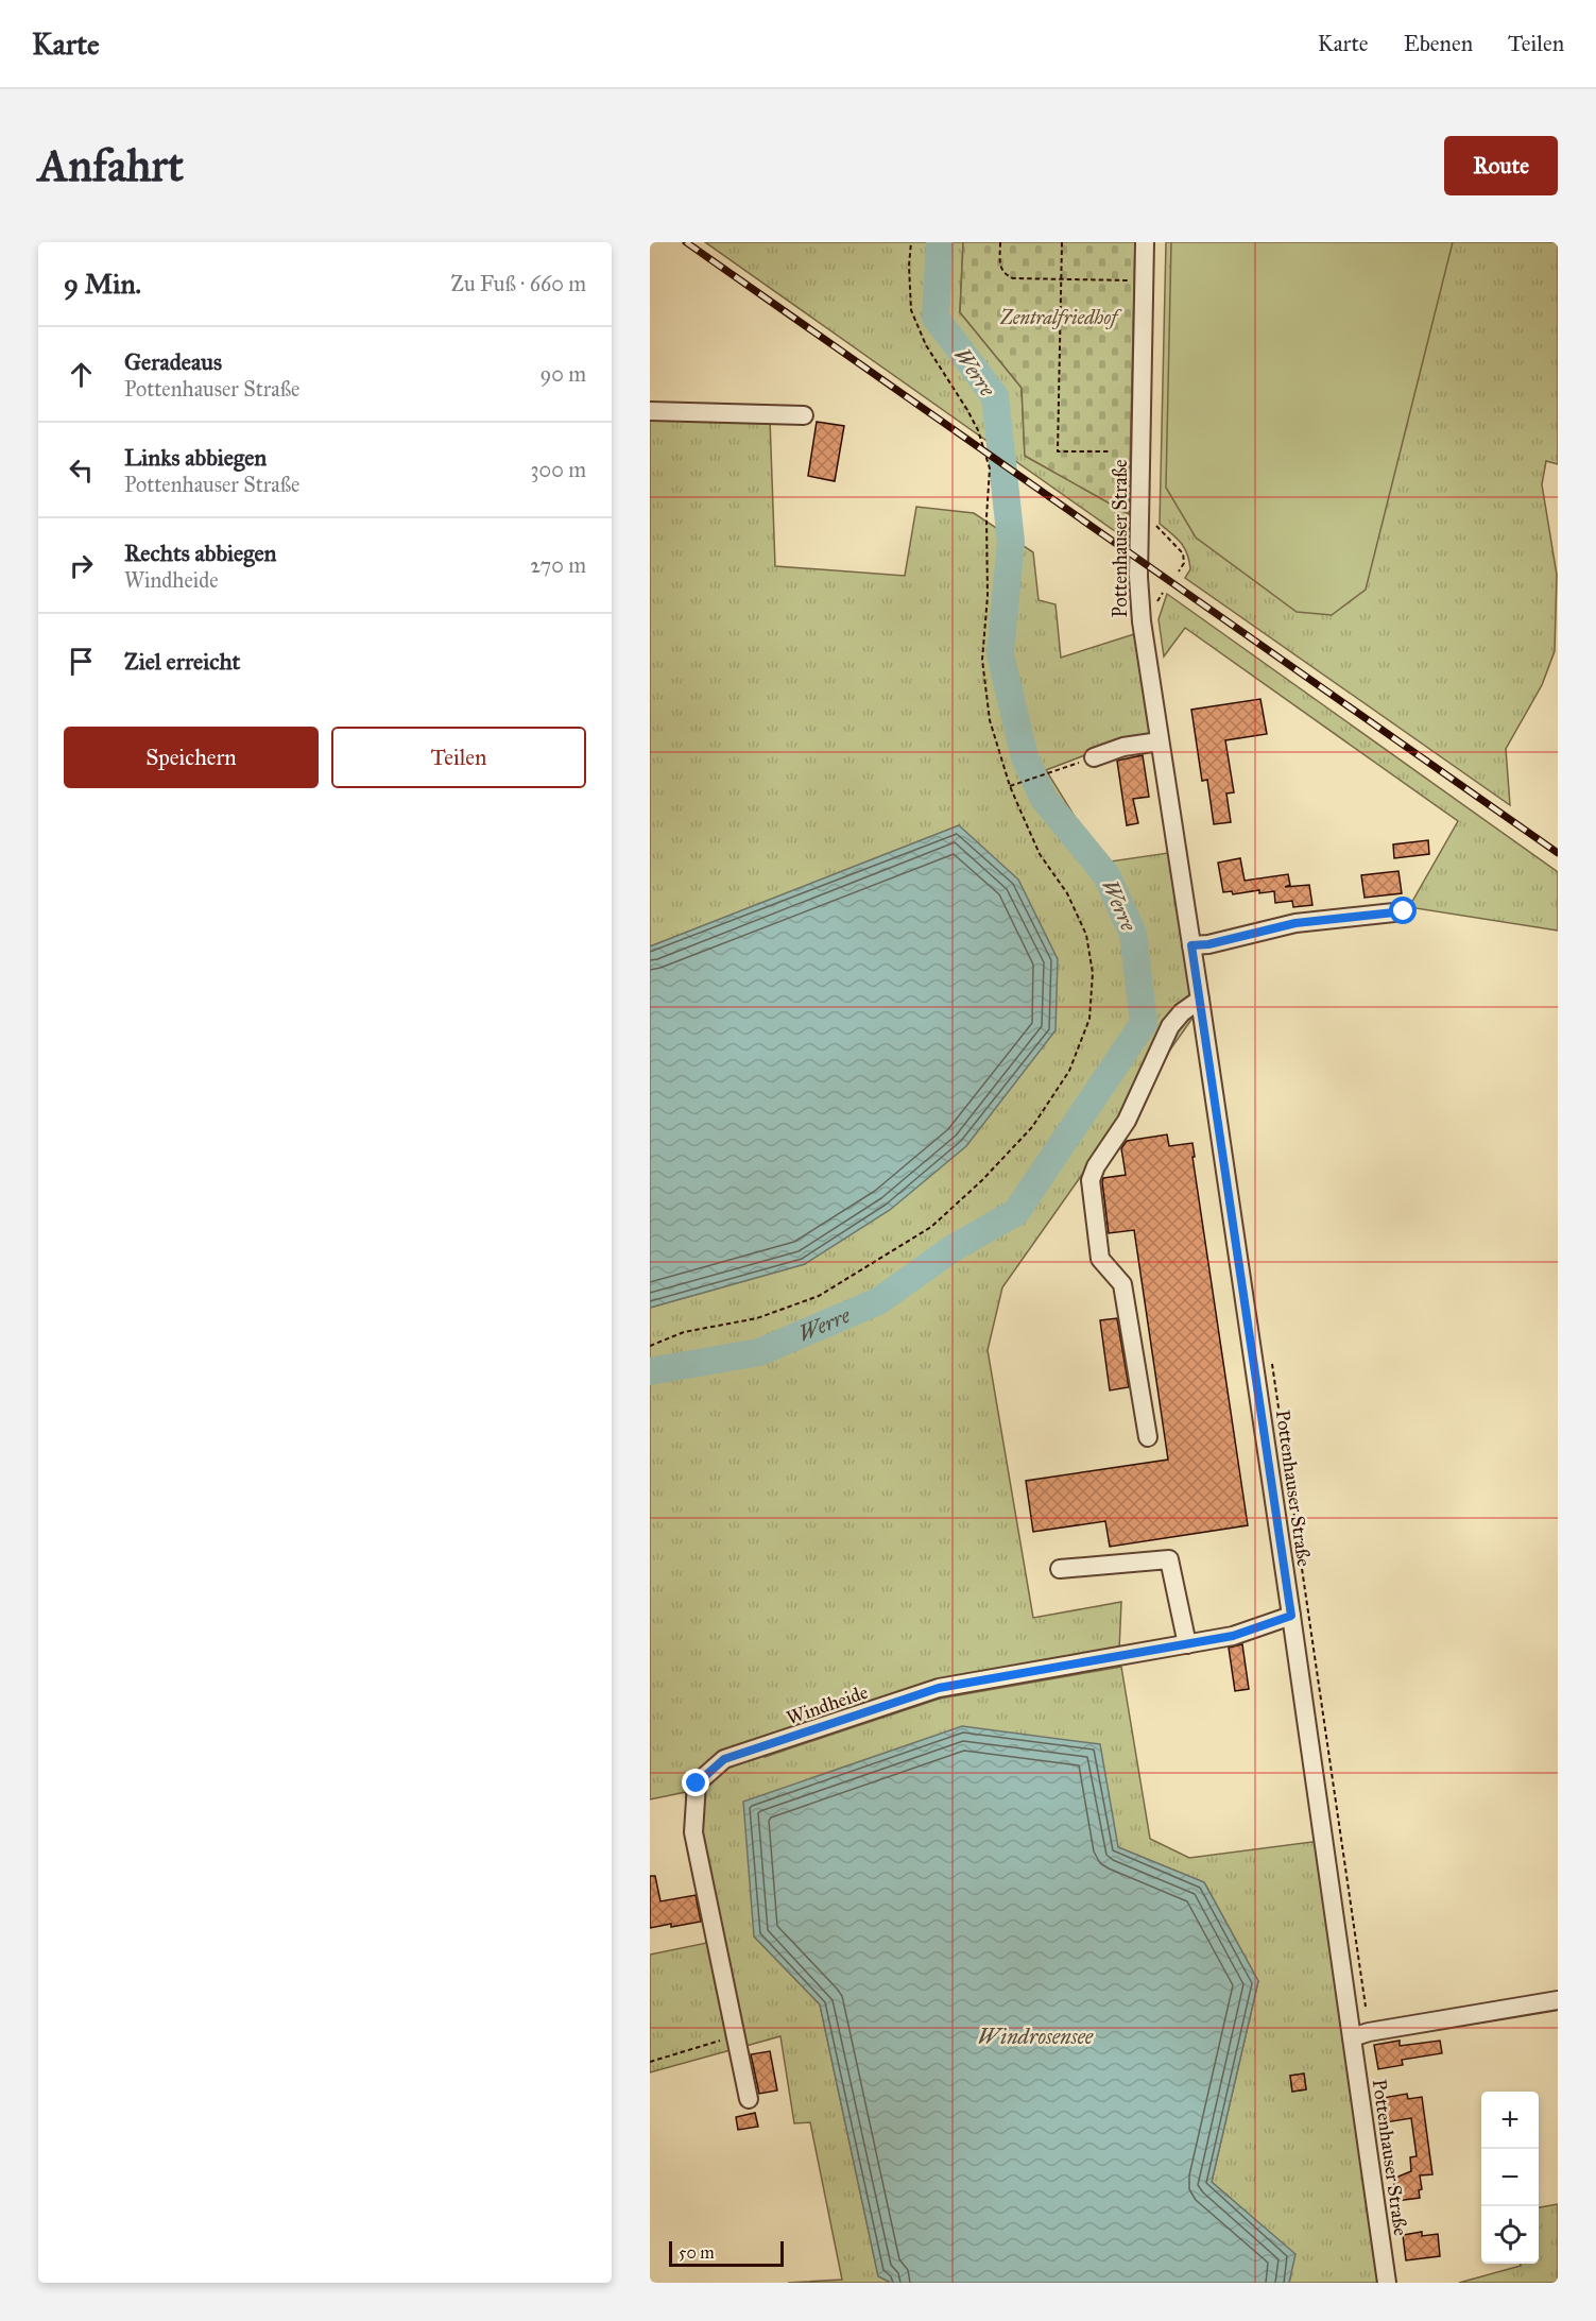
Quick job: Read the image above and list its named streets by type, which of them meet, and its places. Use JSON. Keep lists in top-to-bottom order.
{
  "streets": {
    "street": ["Pottenhauser Straße", "Windheide"]
  },
  "crossings": [
    ["Pottenhauser Straße", "Windheide"]
  ],
  "water": ["Werre", "Windrosensee"],
  "parks": ["Zentralfriedhof"],
  "scale_bar": "50 m",
  "page": {
    "header": "Karte",
    "nav": ["Karte", "Ebenen", "Teilen"],
    "buttons": [
      "Route",
      ["Speichern", "Teilen"]
    ],
    "title": "Anfahrt",
    "heading": ["9 Min.", "Zu Fuß · 660 m"],
    "list": [
      ["Geradeaus", "Pottenhauser Straße", "90 m"],
      ["Links abbiegen", "Pottenhauser Straße", "300 m"],
      ["Rechts abbiegen", "Windheide", "270 m"],
      "Ziel erreicht"
    ],
    "map_buttons": ["+", "−"],
    "scale": "50 m"
  }
}
